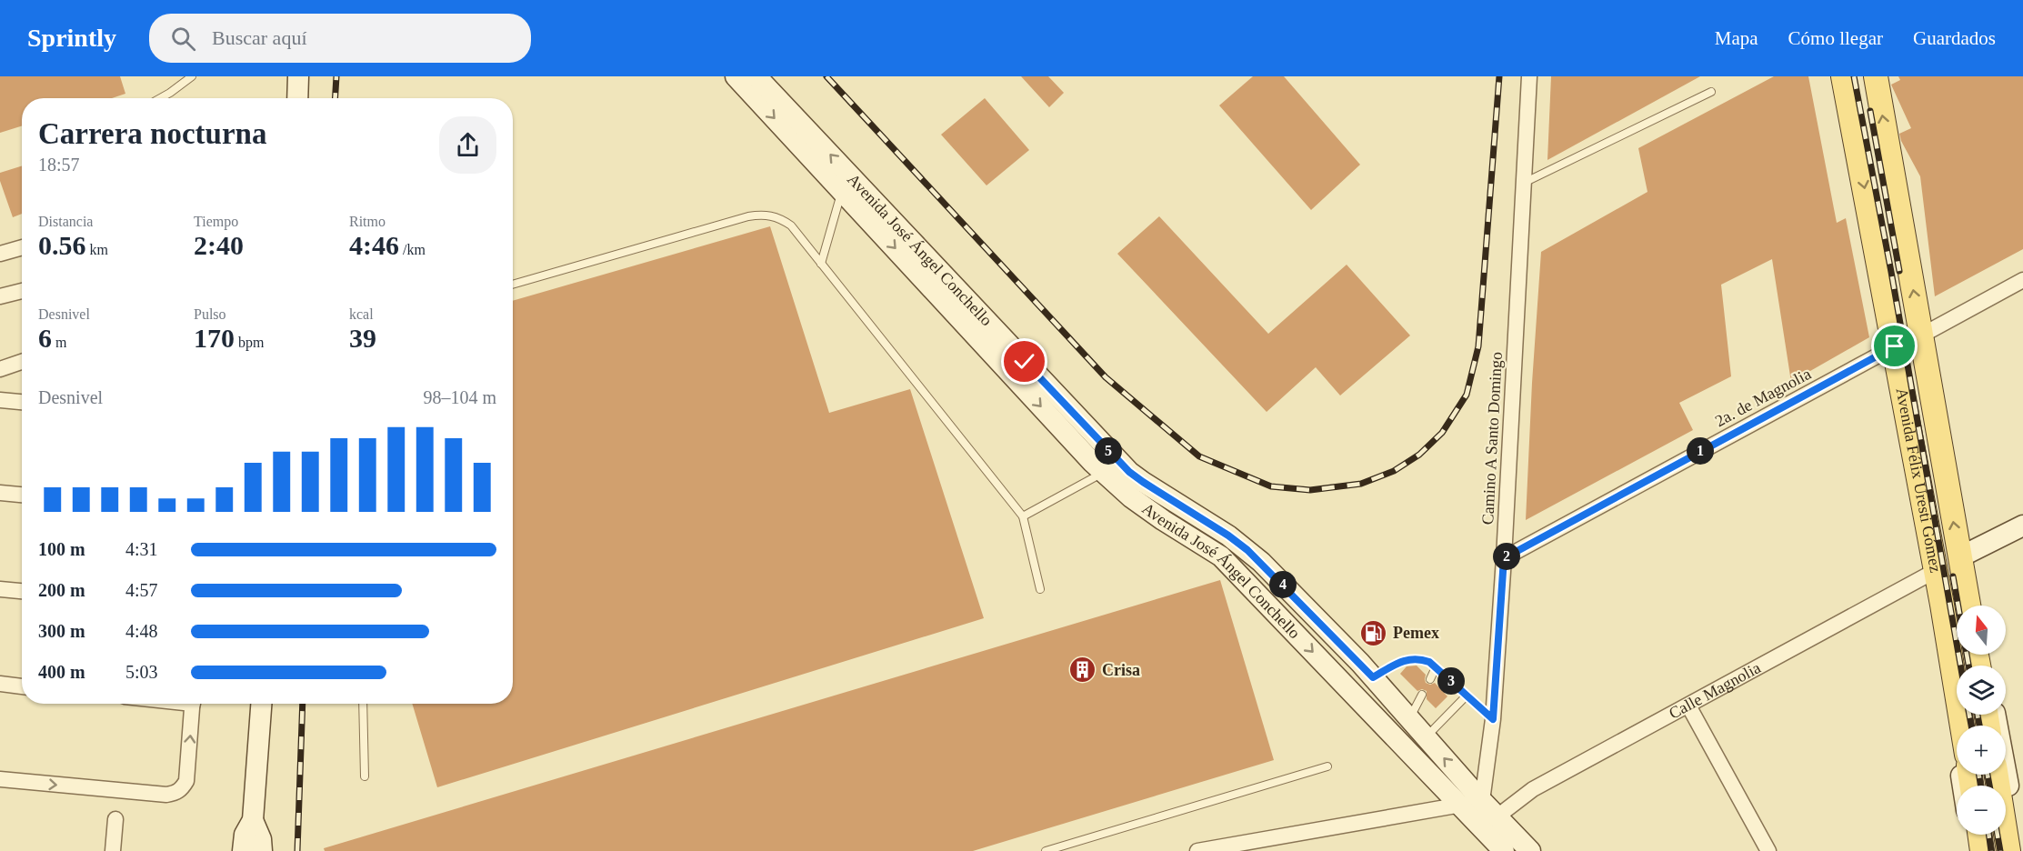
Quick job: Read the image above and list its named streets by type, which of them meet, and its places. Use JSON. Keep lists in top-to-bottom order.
{
  "streets": {
    "main road": ["Avenida José Ángel Conchello", "Avenida Félix Uresti Gómez"],
    "street": ["2a. de Magnolia", "Camino A Santo Domingo", "Calle Magnolia"]
  },
  "crossings": [
    ["Avenida José Ángel Conchello", "Camino A Santo Domingo"],
    ["Avenida José Ángel Conchello", "Calle Magnolia"],
    ["2a. de Magnolia", "Camino A Santo Domingo"],
    ["2a. de Magnolia", "Avenida Félix Uresti Gómez"],
    ["Avenida Félix Uresti Gómez", "Calle Magnolia"]
  ],
  "places": {
    "fuel station": ["Pemex"],
    "building": ["Crisa"]
  },
  "north": "top",
  "page": {
    "header": "Sprintly",
    "search": "Buscar aquí",
    "nav": ["Mapa", "Cómo llegar", "Guardados"],
    "heading": ["Carrera nocturna", "18:57"],
    "stats": [
      ["Distancia", "0.56 km"],
      ["Tiempo", "2:40"],
      ["Ritmo", "4:46 /km"],
      ["Desnivel", "6 m"],
      ["Pulso", "170 bpm"],
      ["kcal", "39"]
    ],
    "chart": ["Desnivel", "98–104 m"],
    "pins": [
      "1",
      "5",
      "2",
      "4",
      "3"
    ],
    "list": [
      {
        "name": "100 m",
        "note": "4:31"
      },
      {
        "name": "200 m",
        "note": "4:57"
      },
      {
        "name": "300 m",
        "note": "4:48"
      },
      {
        "name": "400 m",
        "note": "5:03"
      }
    ],
    "map_buttons": ["+", "−"]
  }
}
